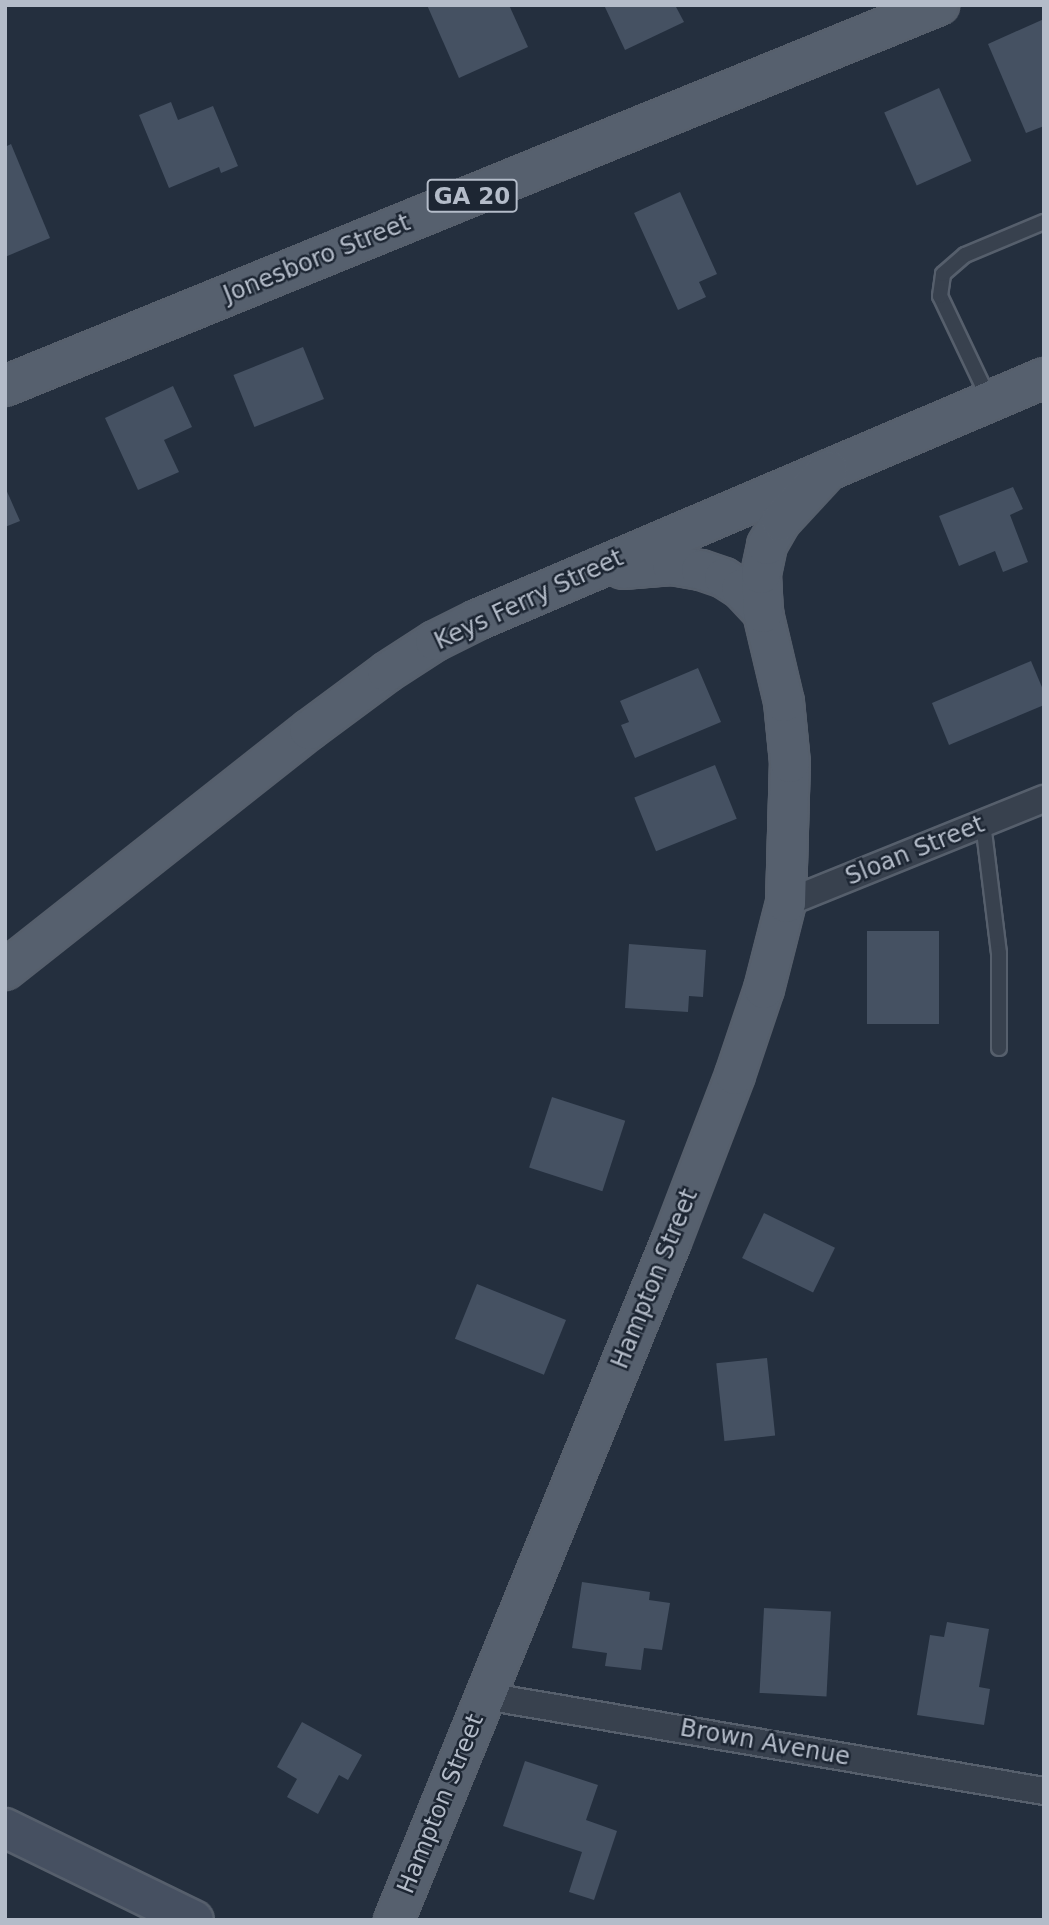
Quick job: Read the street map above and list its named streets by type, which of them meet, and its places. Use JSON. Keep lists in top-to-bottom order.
{
  "streets": {
    "main road": [
      "GA 20",
      "Jonesboro Street",
      "Keys Ferry Street",
      "Hampton Street"
    ],
    "street": ["Sloan Street", "Brown Avenue"]
  },
  "crossings": [
    ["Keys Ferry Street", "Hampton Street"],
    ["Sloan Street", "Hampton Street"],
    ["Hampton Street", "Brown Avenue"]
  ]
}
